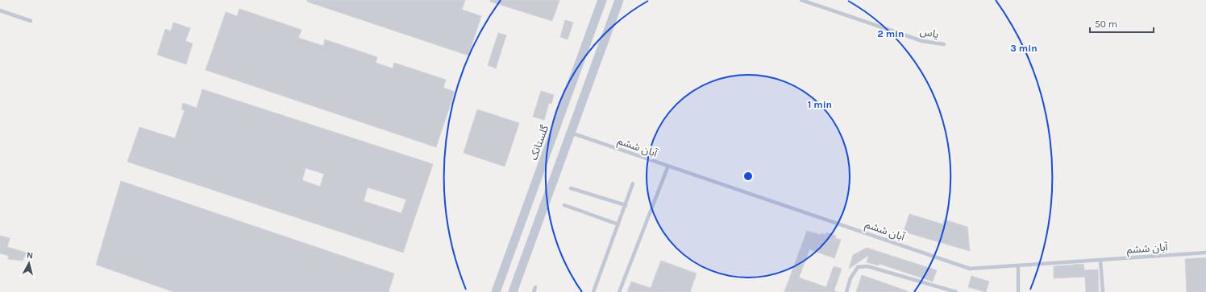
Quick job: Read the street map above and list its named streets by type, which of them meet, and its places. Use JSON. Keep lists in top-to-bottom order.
{
  "streets": {
    "street": ["گلستانک"],
    "lane": ["یاس", "آبان ششم"]
  },
  "scale_bar": "50 m",
  "north": "top",
  "rings": ["2 min", "3 min", "1 min"]
}
